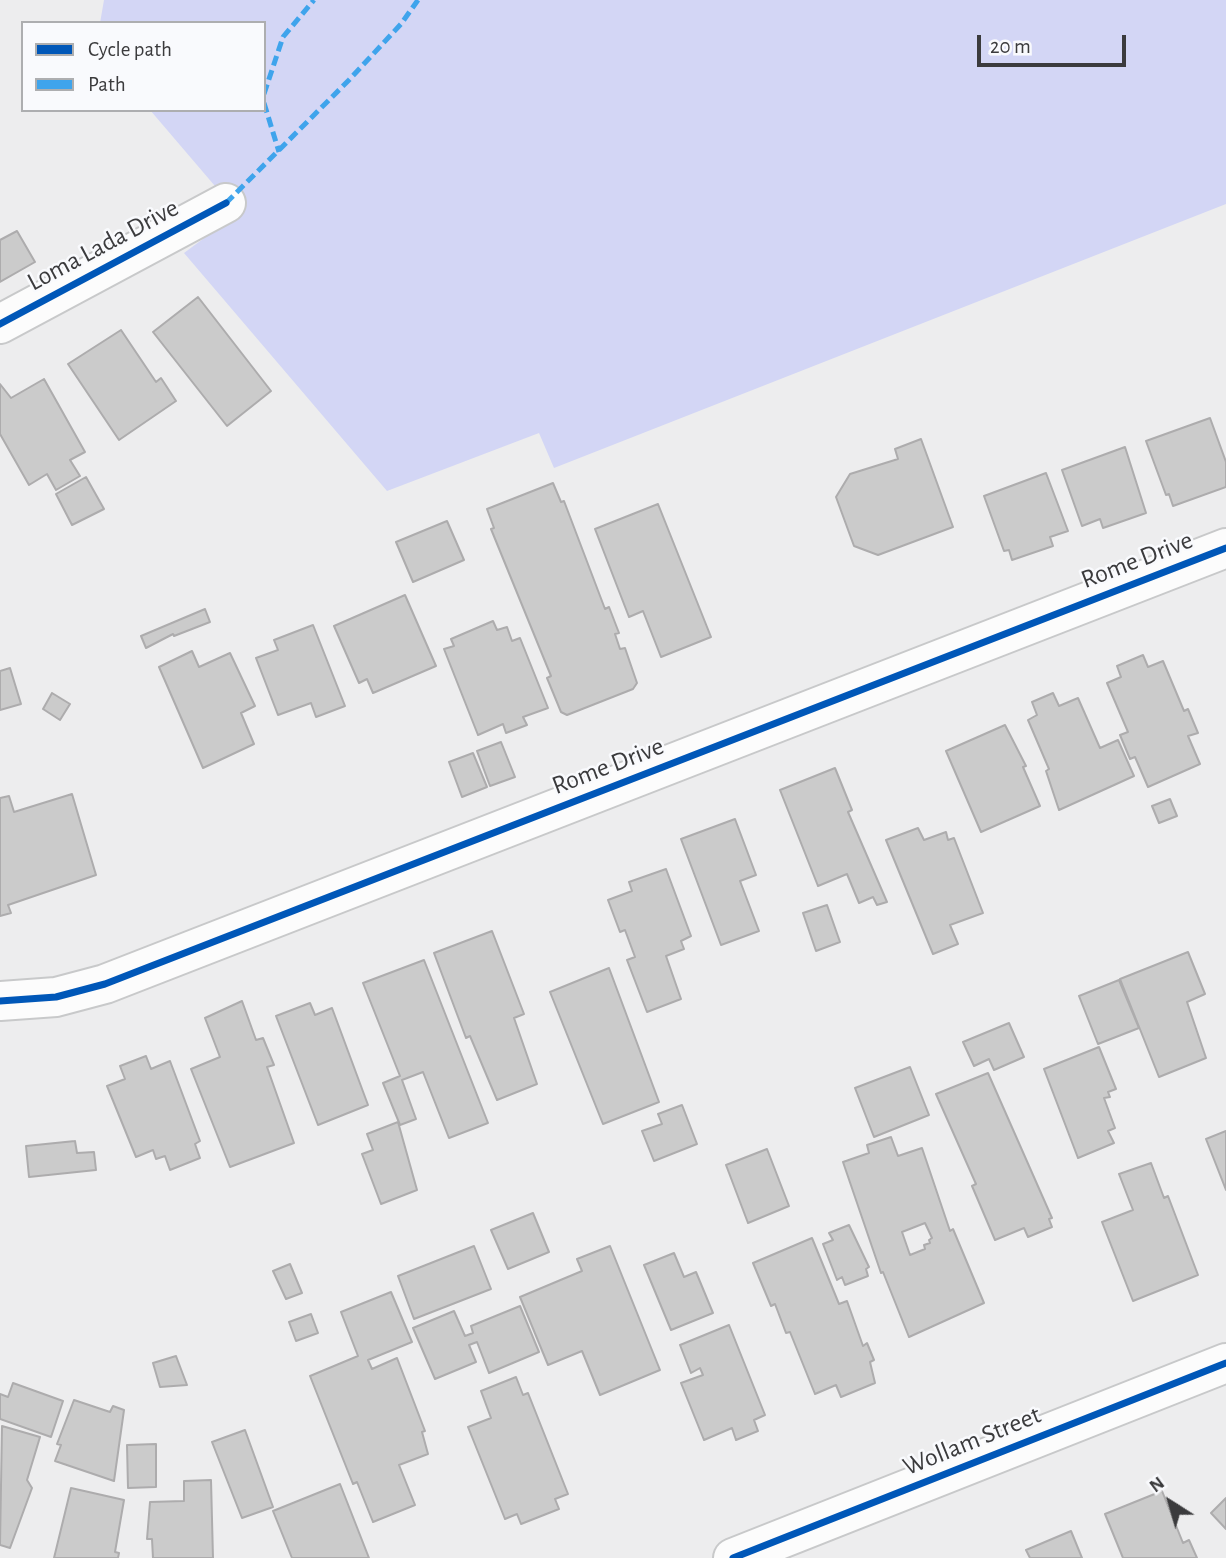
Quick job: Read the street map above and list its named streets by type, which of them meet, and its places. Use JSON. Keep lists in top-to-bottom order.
{
  "streets": {
    "street": ["Loma Lada Drive", "Rome Drive", "Wollam Street"]
  },
  "legend": ["Cycle path", "Path"],
  "scale_bar": "20 m",
  "north": "top left"
}
